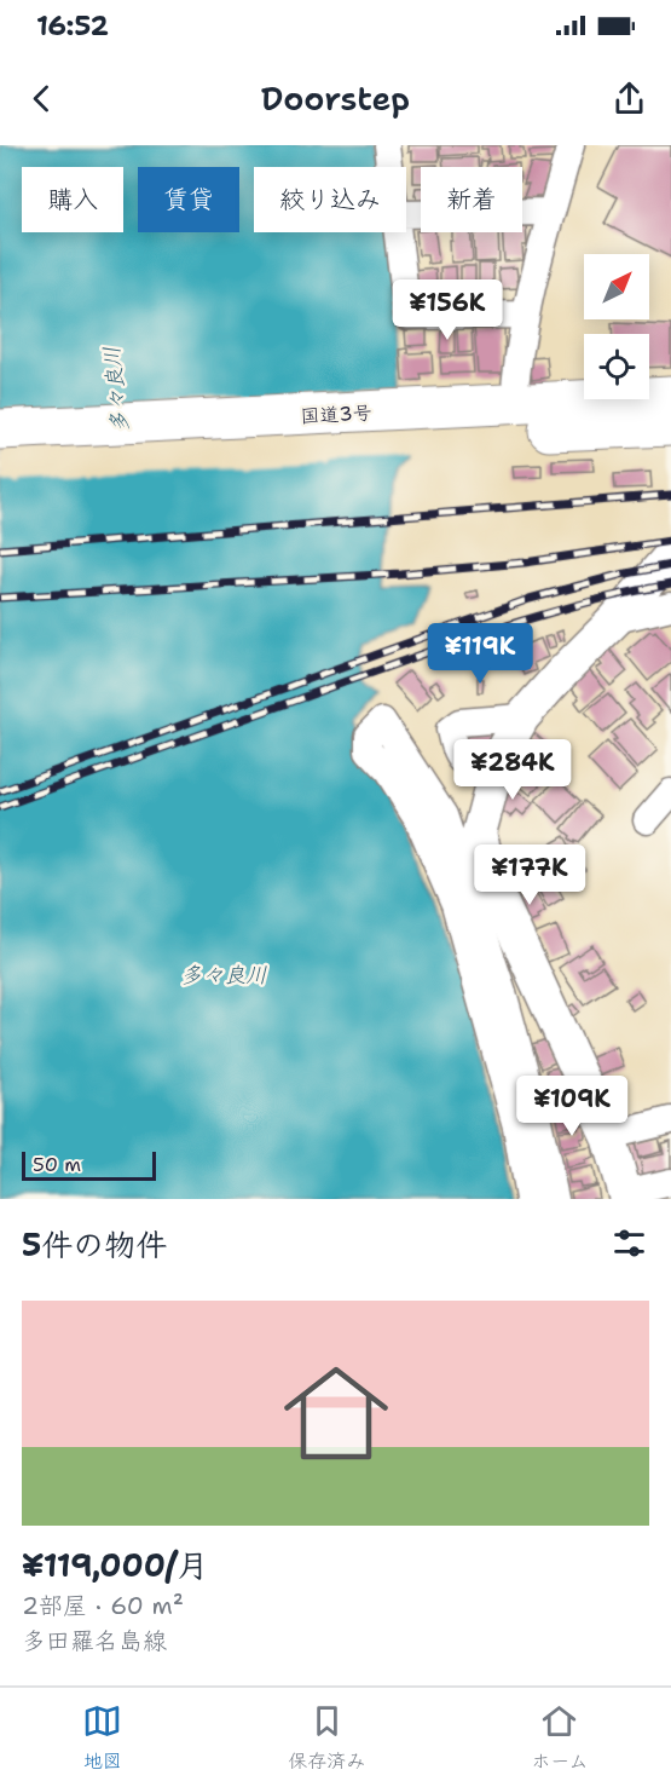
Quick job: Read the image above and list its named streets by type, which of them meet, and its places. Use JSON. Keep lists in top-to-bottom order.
{
  "streets": {
    "highway": ["国道3号"]
  },
  "water": ["多々良川"],
  "scale_bar": "50 m",
  "north": "top right",
  "page": {
    "status": "16:52",
    "header": "Doorstep",
    "chip": [
      "購入",
      "賃貸",
      "絞り込み",
      "新着"
    ],
    "price": [
      "¥156K",
      "¥119K",
      "¥284K",
      "¥177K",
      "¥109K"
    ],
    "scale": "50 m",
    "heading": "5件の物件",
    "list": [
      {
        "name": "¥119,000/月",
        "note": "2部屋 · 60 m² · 多田羅名島線"
      }
    ],
    "tabs": ["地図", "保存済み", "ホーム"]
  }
}
